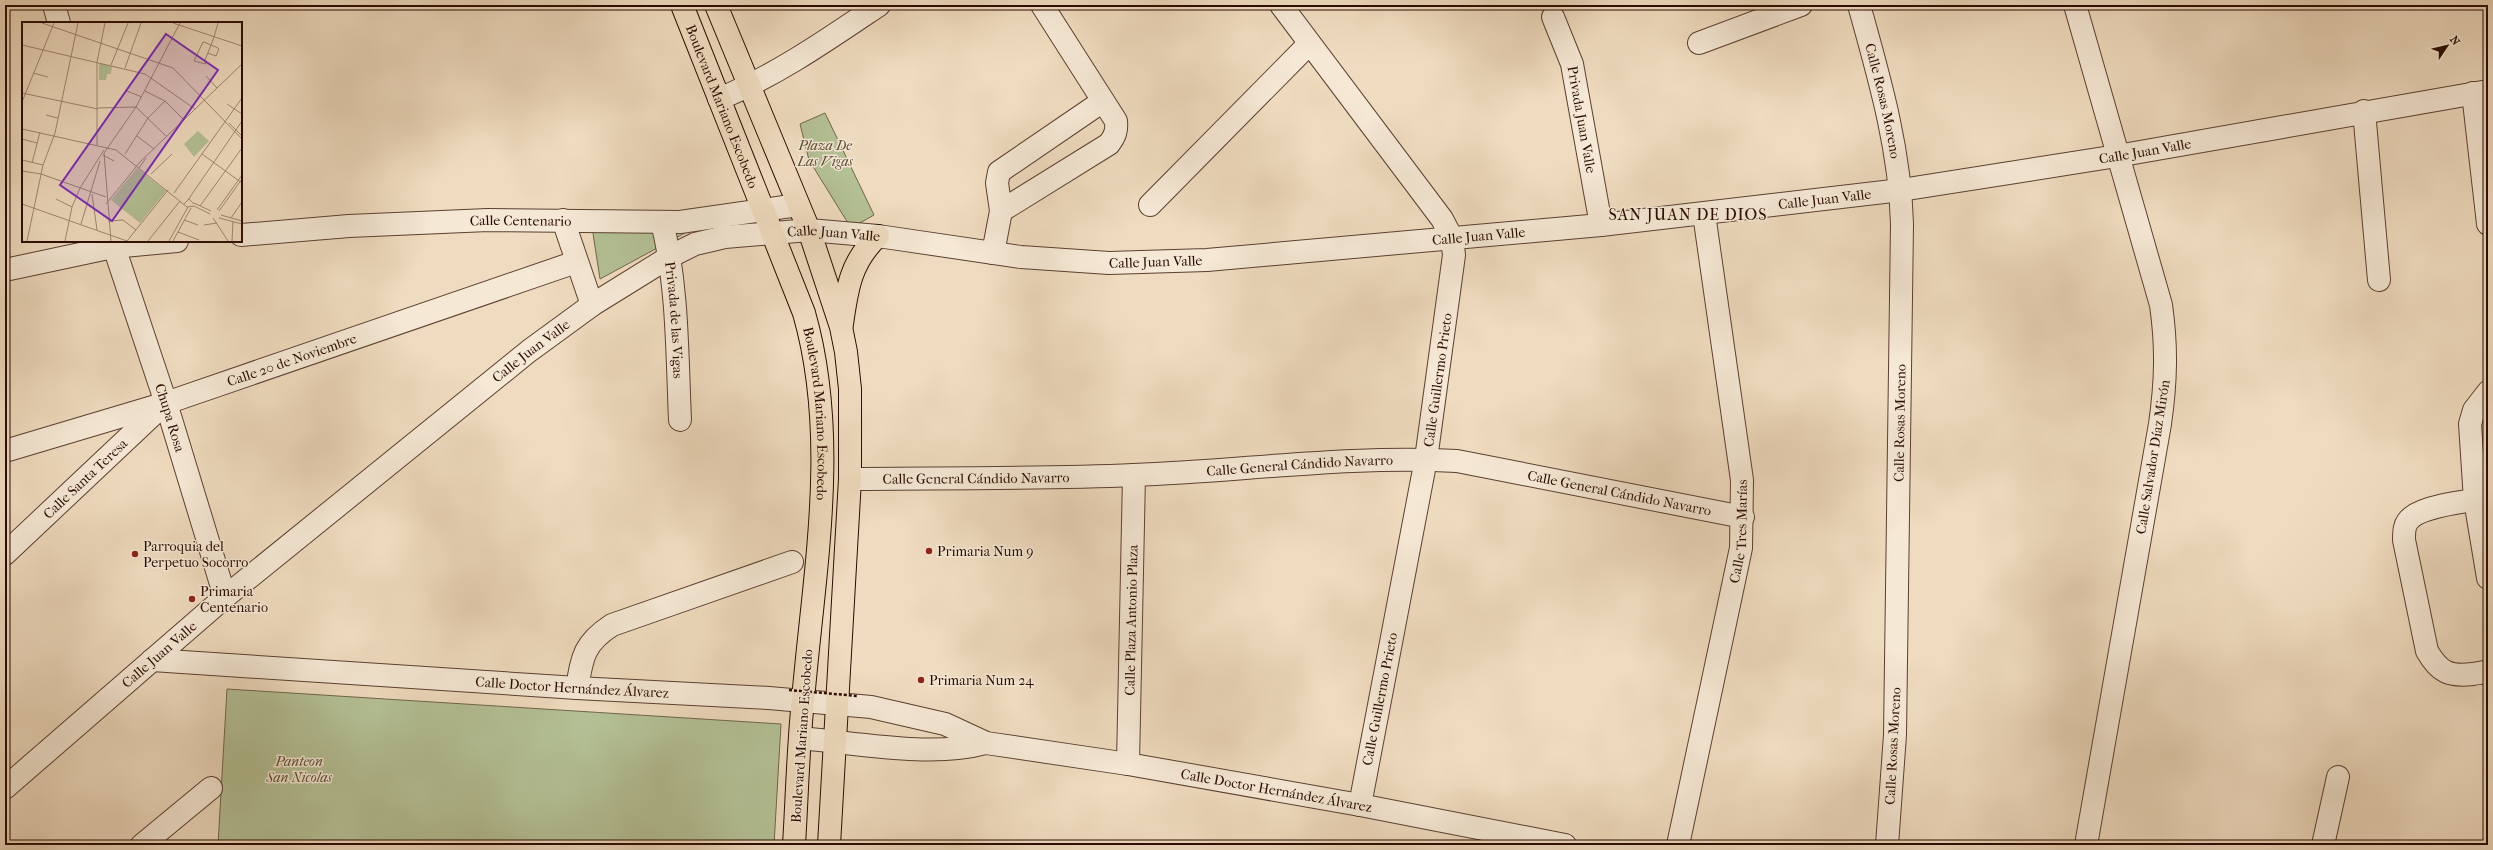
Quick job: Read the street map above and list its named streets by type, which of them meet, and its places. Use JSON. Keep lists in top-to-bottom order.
{
  "streets": {
    "main road": ["Boulevard Mariano Escobedo"],
    "street": [
      "Calle Rosas Moreno",
      "Privada Juan Valle",
      "Calle Juan Valle",
      "Calle Centenario",
      "Privada de las Vigas",
      "Calle 20 de Noviembre",
      "Calle Guillermo Prieto",
      "Chupa Rosa",
      "Calle Salvador Díaz Mirón",
      "Calle General Cándido Navarro",
      "Calle Santa Teresa",
      "Calle Tres Marías",
      "Calle Plaza Antonio Plaza",
      "Calle Doctor Hernández Álvarez"
    ]
  },
  "crossings": [
    ["Calle Rosas Moreno", "Calle Juan Valle"],
    ["Boulevard Mariano Escobedo", "Calle Juan Valle"],
    ["Boulevard Mariano Escobedo", "Calle Centenario"],
    ["Boulevard Mariano Escobedo", "Calle Doctor Hernández Álvarez"],
    ["Privada Juan Valle", "Calle Juan Valle"],
    ["Calle Juan Valle", "Privada de las Vigas"],
    ["Calle Juan Valle", "Calle Guillermo Prieto"],
    ["Calle Juan Valle", "Chupa Rosa"],
    ["Calle Juan Valle", "Calle Salvador Díaz Mirón"],
    ["Calle Juan Valle", "Calle Tres Marías"],
    ["Calle Juan Valle", "Calle Doctor Hernández Álvarez"],
    ["Calle Centenario", "Privada de las Vigas"],
    ["Calle 20 de Noviembre", "Chupa Rosa"],
    ["Calle 20 de Noviembre", "Calle Santa Teresa"],
    ["Calle Guillermo Prieto", "Calle General Cándido Navarro"],
    ["Calle Guillermo Prieto", "Calle Doctor Hernández Álvarez"],
    ["Chupa Rosa", "Calle Santa Teresa"],
    ["Calle General Cándido Navarro", "Calle Tres Marías"],
    ["Calle General Cándido Navarro", "Calle Plaza Antonio Plaza"],
    ["Calle Plaza Antonio Plaza", "Calle Doctor Hernández Álvarez"]
  ],
  "districts": ["SAN JUAN DE DIOS"],
  "parks": ["Plaza De Las Vigas", "Panteon San Nicolas"],
  "places": [
    "Primaria Num 9",
    "Parroquia del Perpetuo Socorro",
    "Primaria Centenario",
    "Primaria Num 24"
  ],
  "north": "top right"
}
